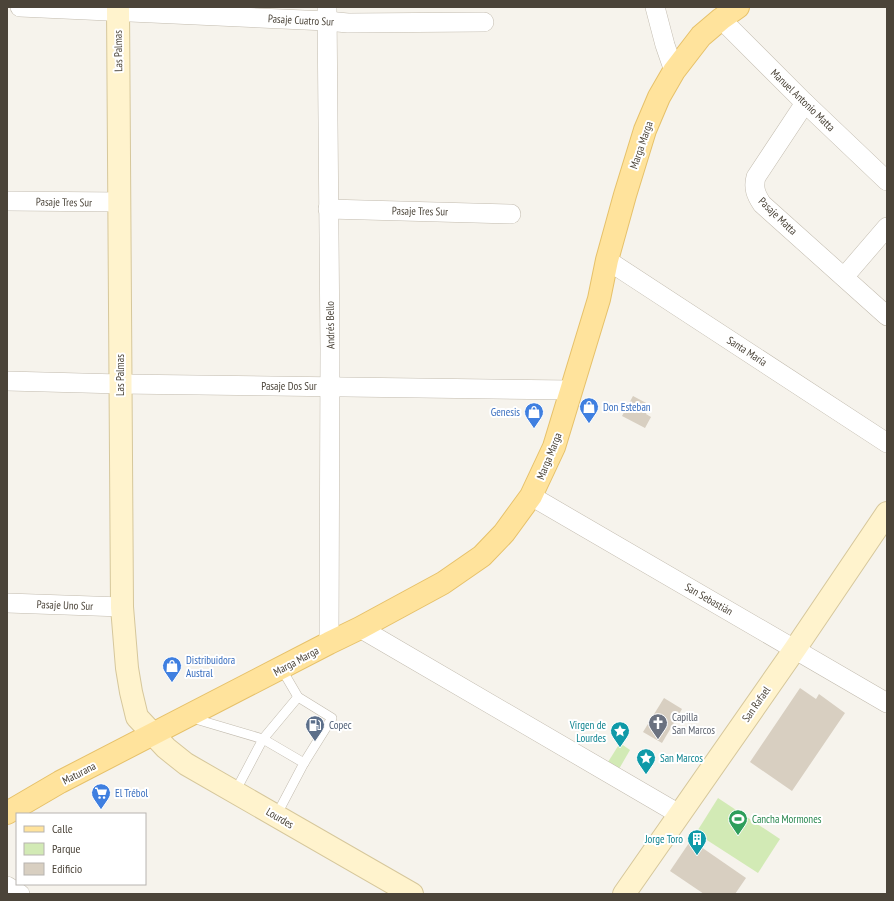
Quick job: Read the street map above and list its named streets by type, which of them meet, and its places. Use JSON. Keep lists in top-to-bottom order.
{
  "streets": {
    "main road": [
      "Las Palmas",
      "Marga Marga",
      "San Rafael",
      "Maturana",
      "Lourdes"
    ],
    "street": [
      "Pasaje Cuatro Sur",
      "Manuel Antonio Matta",
      "Pasaje Tres Sur",
      "Pasaje Matta",
      "Andrés Bello",
      "Santa María",
      "Pasaje Dos Sur",
      "San Sebastián",
      "Pasaje Uno Sur"
    ]
  },
  "crossings": [
    ["Pasaje Cuatro Sur", "Las Palmas"],
    ["Pasaje Cuatro Sur", "Andrés Bello"],
    ["Las Palmas", "Marga Marga"],
    ["Las Palmas", "Pasaje Tres Sur"],
    ["Las Palmas", "Pasaje Dos Sur"],
    ["Las Palmas", "Pasaje Uno Sur"],
    ["Las Palmas", "Maturana"],
    ["Las Palmas", "Lourdes"],
    ["Manuel Antonio Matta", "Marga Marga"],
    ["Manuel Antonio Matta", "Pasaje Matta"],
    ["Marga Marga", "Andrés Bello"],
    ["Marga Marga", "Santa María"],
    ["Marga Marga", "Pasaje Dos Sur"],
    ["Marga Marga", "San Sebastián"],
    ["Marga Marga", "Maturana"],
    ["Marga Marga", "Lourdes"],
    ["Pasaje Tres Sur", "Andrés Bello"],
    ["Andrés Bello", "Pasaje Dos Sur"],
    ["San Sebastián", "San Rafael"],
    ["Maturana", "Lourdes"]
  ],
  "places": {
    "shop": ["Don Esteban", "Genesis", "Distribuidora Austral"],
    "church": ["Capilla San Marcos"],
    "fuel station": ["Copec"],
    "place": ["Virgen de Lourdes", "San Marcos"],
    "supermarket": ["El Trébol"],
    "sports": ["Cancha Mormones"],
    "building": ["Jorge Toro"]
  },
  "legend": ["Calle", "Parque", "Edificio"]
}
